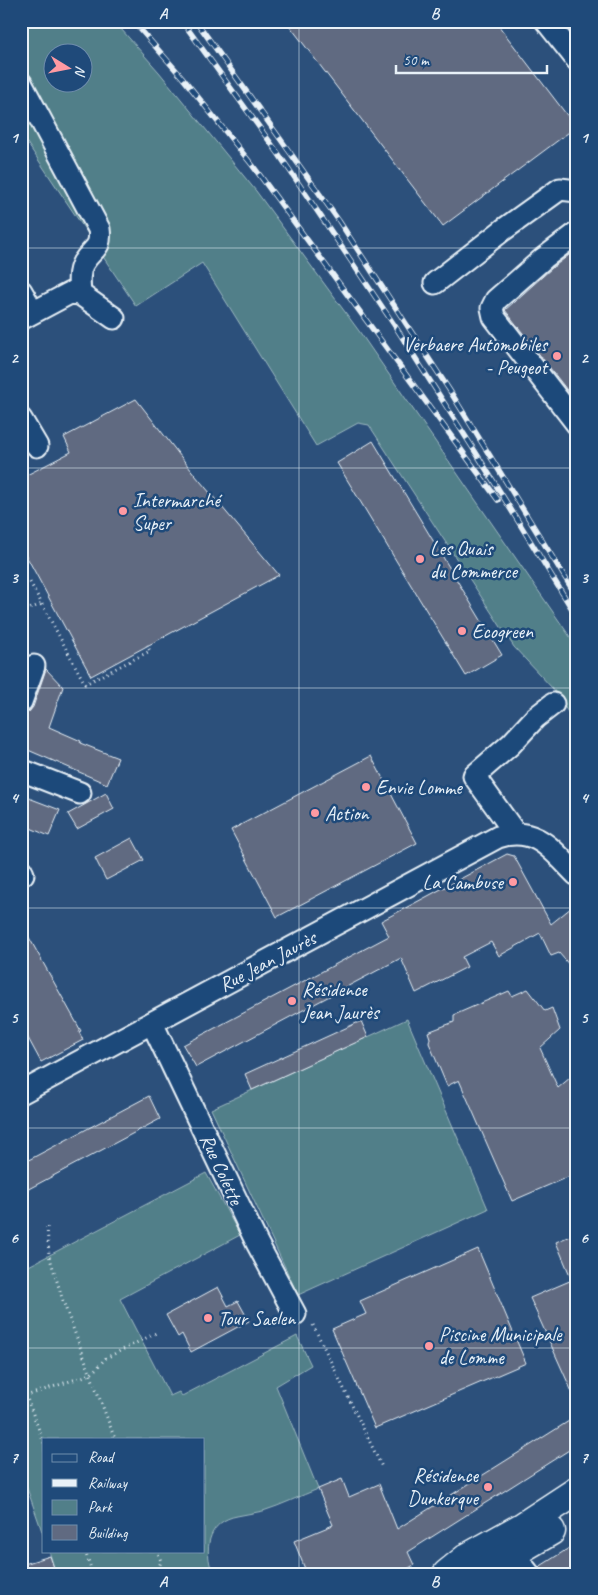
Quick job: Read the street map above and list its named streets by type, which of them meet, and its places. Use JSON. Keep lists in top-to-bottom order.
{
  "streets": {
    "street": ["Rue Jean Jaurès", "Rue Colette"]
  },
  "crossings": [
    ["Rue Jean Jaurès", "Rue Colette"]
  ],
  "places": [
    "Verbaere Automobiles - Peugeot",
    "Intermarché Super",
    "Les Quais du Commerce",
    "Ecogreen",
    "Envie Lomme",
    "Action",
    "La Cambuse",
    "Résidence Jean Jaurès",
    "Tour Saelen",
    "Piscine Municipale de Lomme",
    "Résidence Dunkerque"
  ],
  "legend": [
    "Road",
    "Railway",
    "Park",
    "Building"
  ],
  "scale_bar": "50 m",
  "north": "right",
  "grid": {
    "columns": ["A", "B"],
    "rows": [
      "1",
      "2",
      "3",
      "4",
      "5",
      "6",
      "7"
    ]
  }
}
